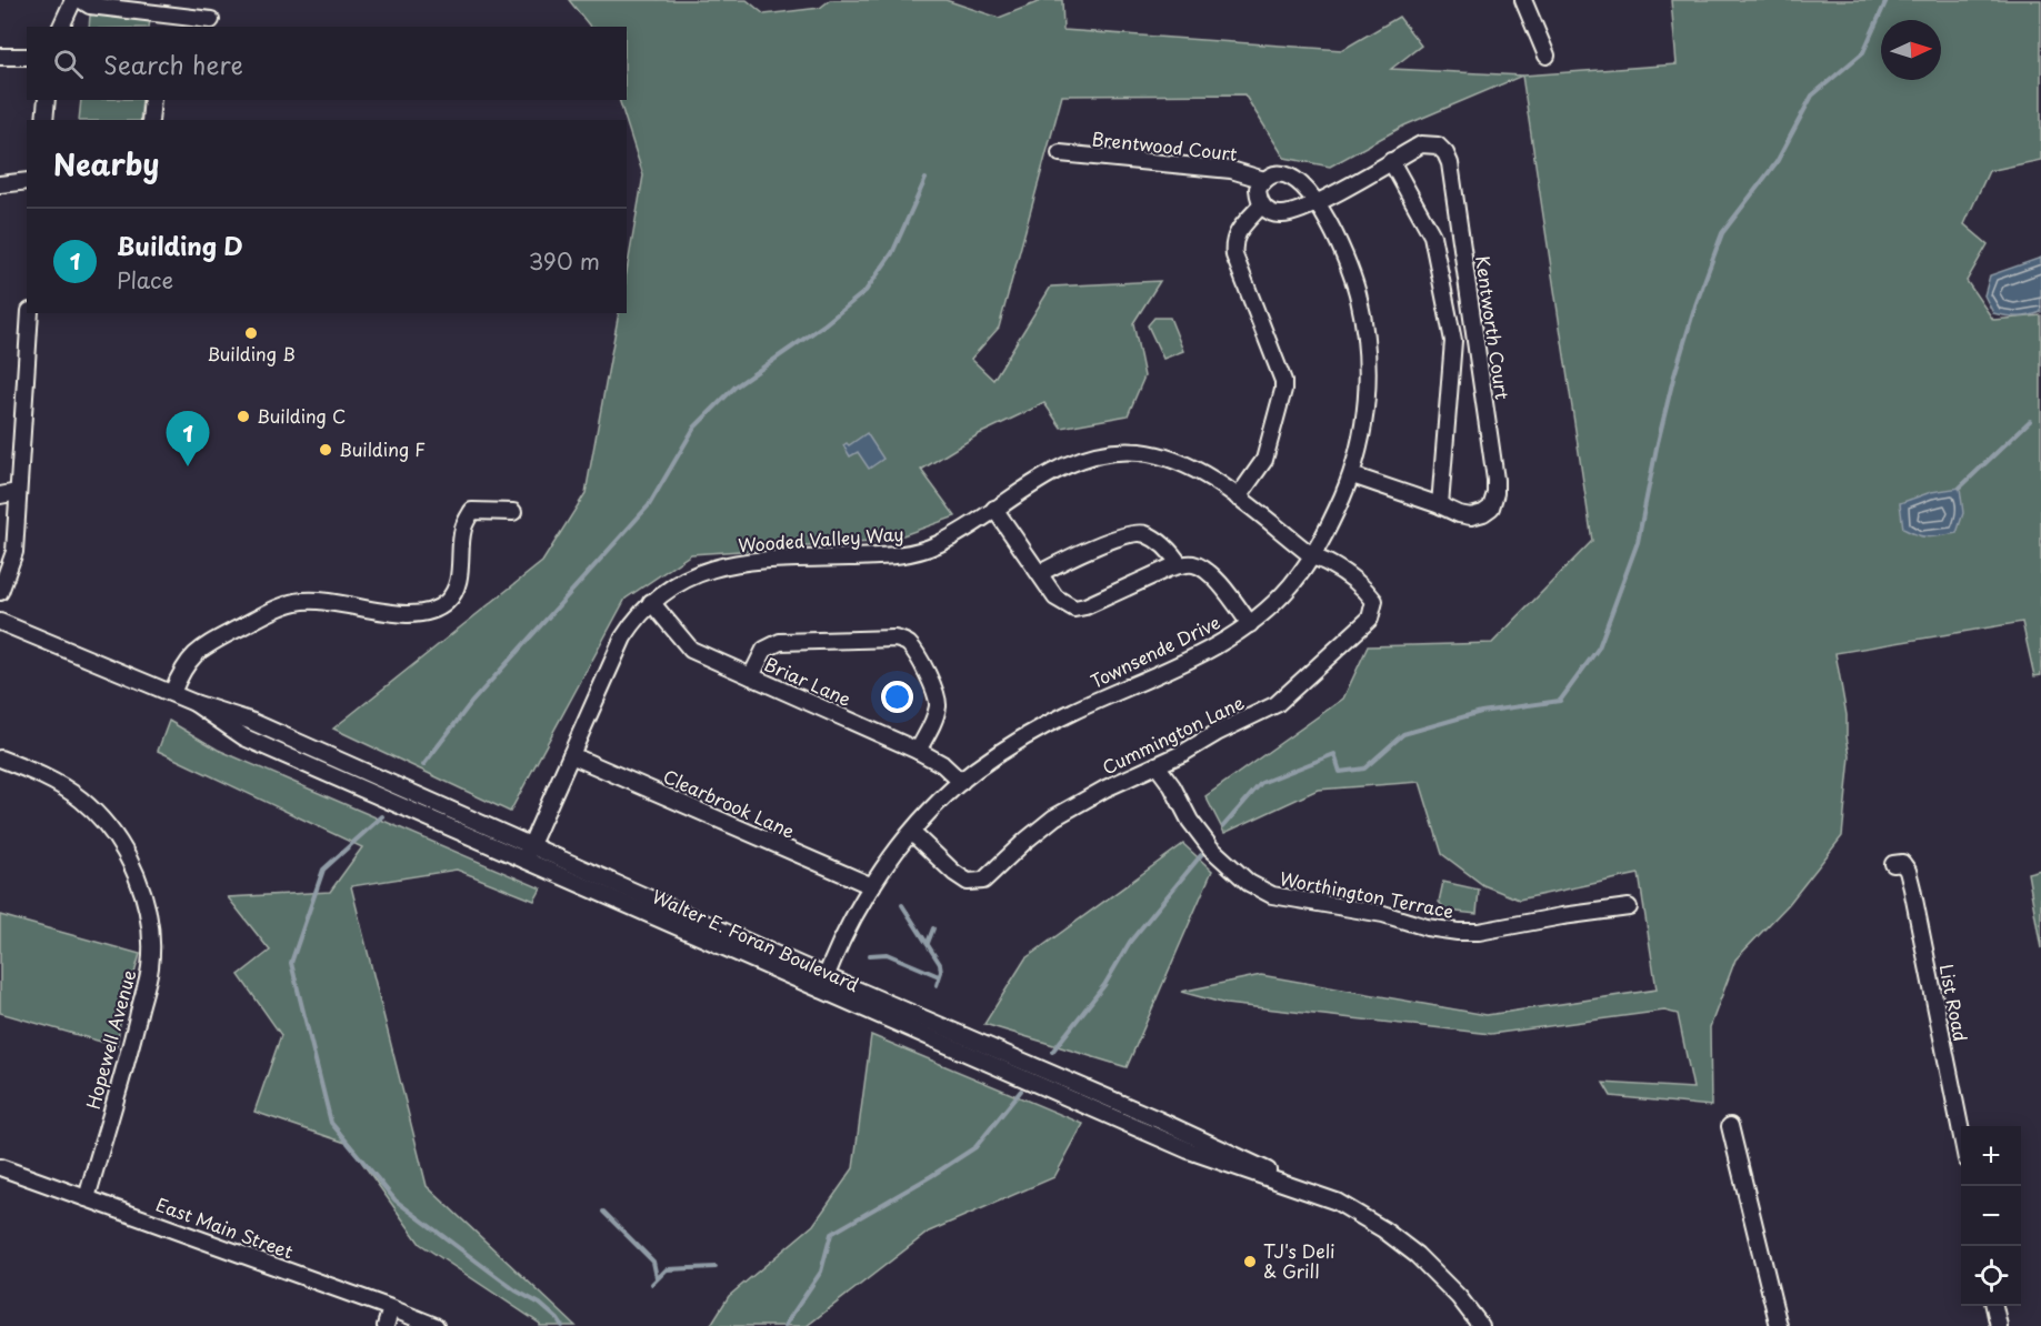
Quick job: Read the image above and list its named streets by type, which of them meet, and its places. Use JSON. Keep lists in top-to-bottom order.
{
  "streets": {
    "street": [
      "Brentwood Court",
      "Kentworth Court",
      "Wooded Valley Way",
      "Townsende Drive",
      "Briar Lane",
      "Cummington Lane",
      "Clearbrook Lane",
      "Worthington Terrace",
      "Walter E. Foran Boulevard",
      "List Road",
      "Hopewell Avenue",
      "East Main Street"
    ]
  },
  "crossings": [
    ["Brentwood Court", "Townsende Drive"],
    ["Kentworth Court", "Townsende Drive"],
    ["Wooded Valley Way", "Townsende Drive"],
    ["Wooded Valley Way", "Briar Lane"],
    ["Wooded Valley Way", "Cummington Lane"],
    ["Wooded Valley Way", "Clearbrook Lane"],
    ["Wooded Valley Way", "Walter E. Foran Boulevard"],
    ["Townsende Drive", "Briar Lane"],
    ["Townsende Drive", "Cummington Lane"],
    ["Townsende Drive", "Clearbrook Lane"],
    ["Townsende Drive", "Walter E. Foran Boulevard"],
    ["Cummington Lane", "Worthington Terrace"],
    ["Hopewell Avenue", "East Main Street"]
  ],
  "places": [
    "Building B",
    "Building C",
    "Building F",
    "TJ's Deli & Grill"
  ],
  "north": "right",
  "page": {
    "search": "Search here",
    "heading": "Nearby",
    "list": [
      {
        "mark": "1",
        "name": "Building D",
        "note": "Place",
        "value": "390 m"
      }
    ],
    "pins": "1",
    "map_buttons": ["+", "−"]
  }
}
